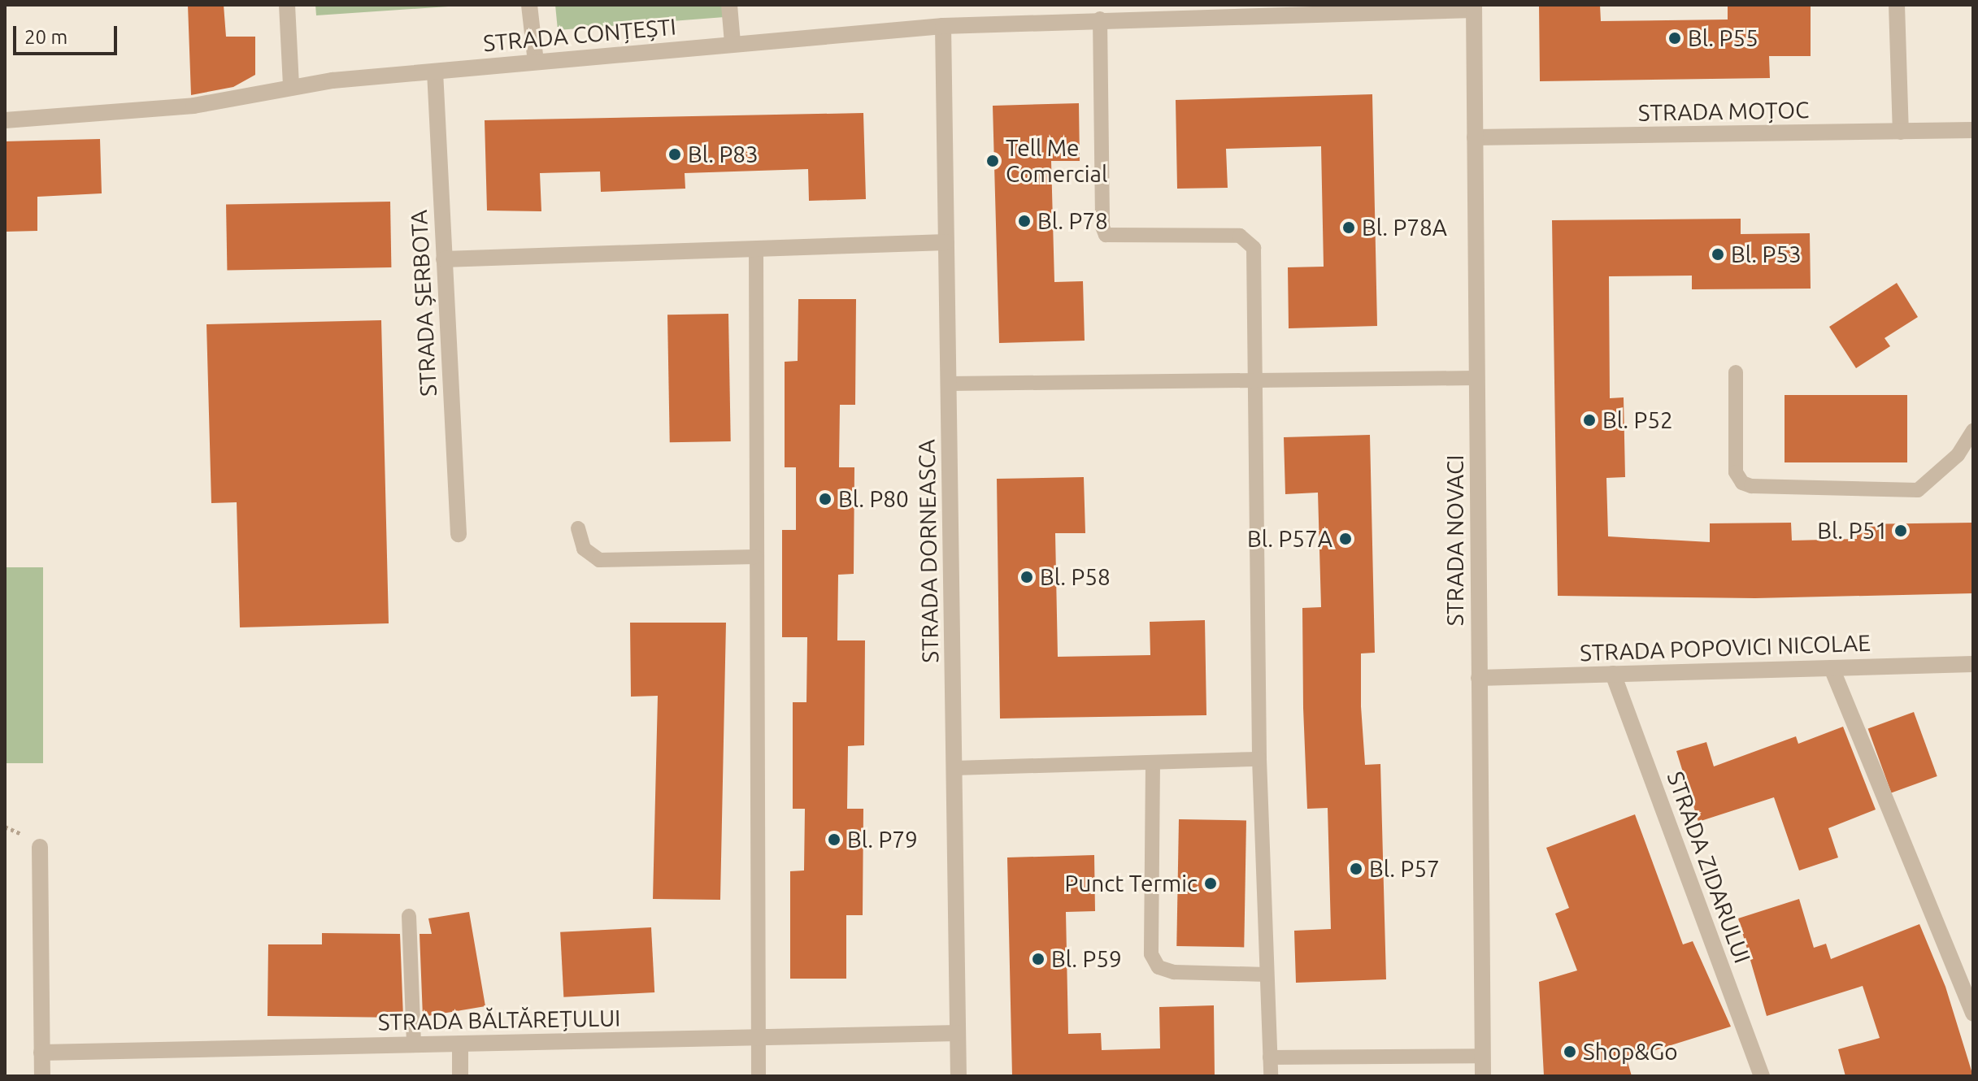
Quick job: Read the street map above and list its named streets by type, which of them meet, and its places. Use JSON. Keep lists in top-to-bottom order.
{
  "streets": {
    "street": [
      "STRADA CONȚEȘTI",
      "STRADA MOȚOC",
      "STRADA ȘERBOTA",
      "STRADA NOVACI",
      "STRADA DORNEASCA",
      "STRADA POPOVICI NICOLAE",
      "STRADA ZIDARULUI",
      "STRADA BĂLTĂREȚULUI"
    ]
  },
  "crossings": [
    ["STRADA CONȚEȘTI", "STRADA ȘERBOTA"],
    ["STRADA CONȚEȘTI", "STRADA NOVACI"],
    ["STRADA CONȚEȘTI", "STRADA DORNEASCA"],
    ["STRADA MOȚOC", "STRADA NOVACI"],
    ["STRADA NOVACI", "STRADA POPOVICI NICOLAE"],
    ["STRADA DORNEASCA", "STRADA BĂLTĂREȚULUI"],
    ["STRADA POPOVICI NICOLAE", "STRADA ZIDARULUI"]
  ],
  "places": [
    "Bl. P55",
    "Bl. P83",
    "Tell Me Comercial",
    "Bl. P78",
    "Bl. P78A",
    "Bl. P53",
    "Bl. P52",
    "Bl. P80",
    "Bl. P51",
    "Bl. P57A",
    "Bl. P58",
    "Bl. P79",
    "Bl. P57",
    "Punct Termic",
    "Bl. P59",
    "Shop&Go"
  ],
  "scale_bar": "20 m"
}
